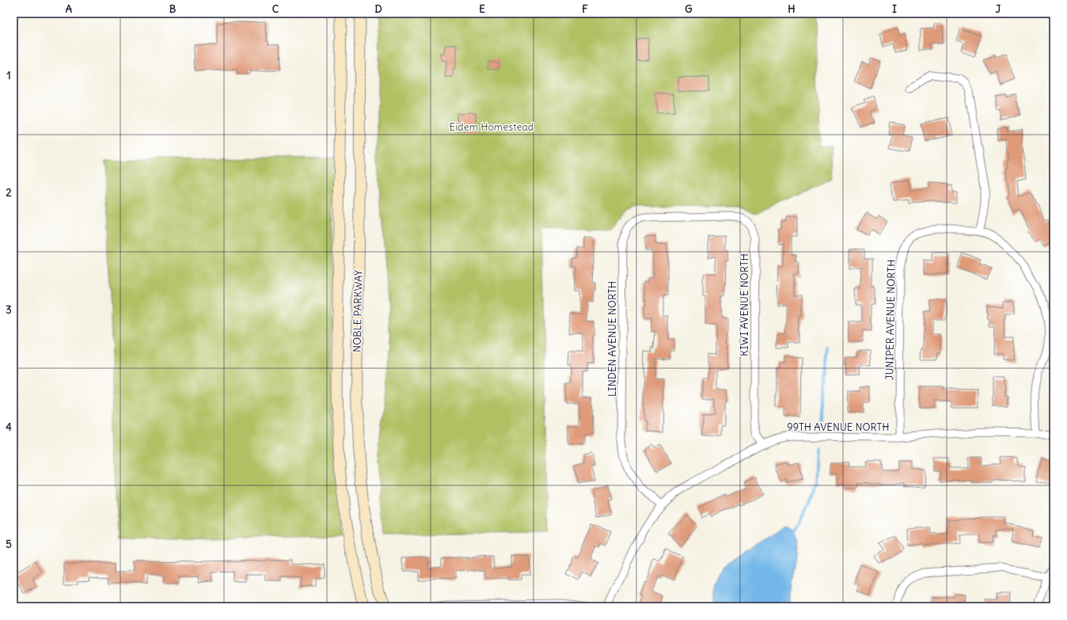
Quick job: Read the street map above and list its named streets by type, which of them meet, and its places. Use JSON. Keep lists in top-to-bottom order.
{
  "streets": {
    "main road": ["NOBLE PARKWAY"],
    "street": [
      "KIWI AVENUE NORTH",
      "JUNIPER AVENUE NORTH",
      "LINDEN AVENUE NORTH",
      "99TH AVENUE NORTH"
    ]
  },
  "crossings": [
    ["KIWI AVENUE NORTH", "LINDEN AVENUE NORTH"],
    ["KIWI AVENUE NORTH", "99TH AVENUE NORTH"],
    ["JUNIPER AVENUE NORTH", "99TH AVENUE NORTH"],
    ["LINDEN AVENUE NORTH", "99TH AVENUE NORTH"]
  ],
  "parks": ["Eidem Homestead"],
  "grid": {
    "columns": [
      "A",
      "B",
      "C",
      "D",
      "E",
      "F",
      "G",
      "H",
      "I",
      "J"
    ],
    "rows": [
      "1",
      "2",
      "3",
      "4",
      "5"
    ]
  }
}
